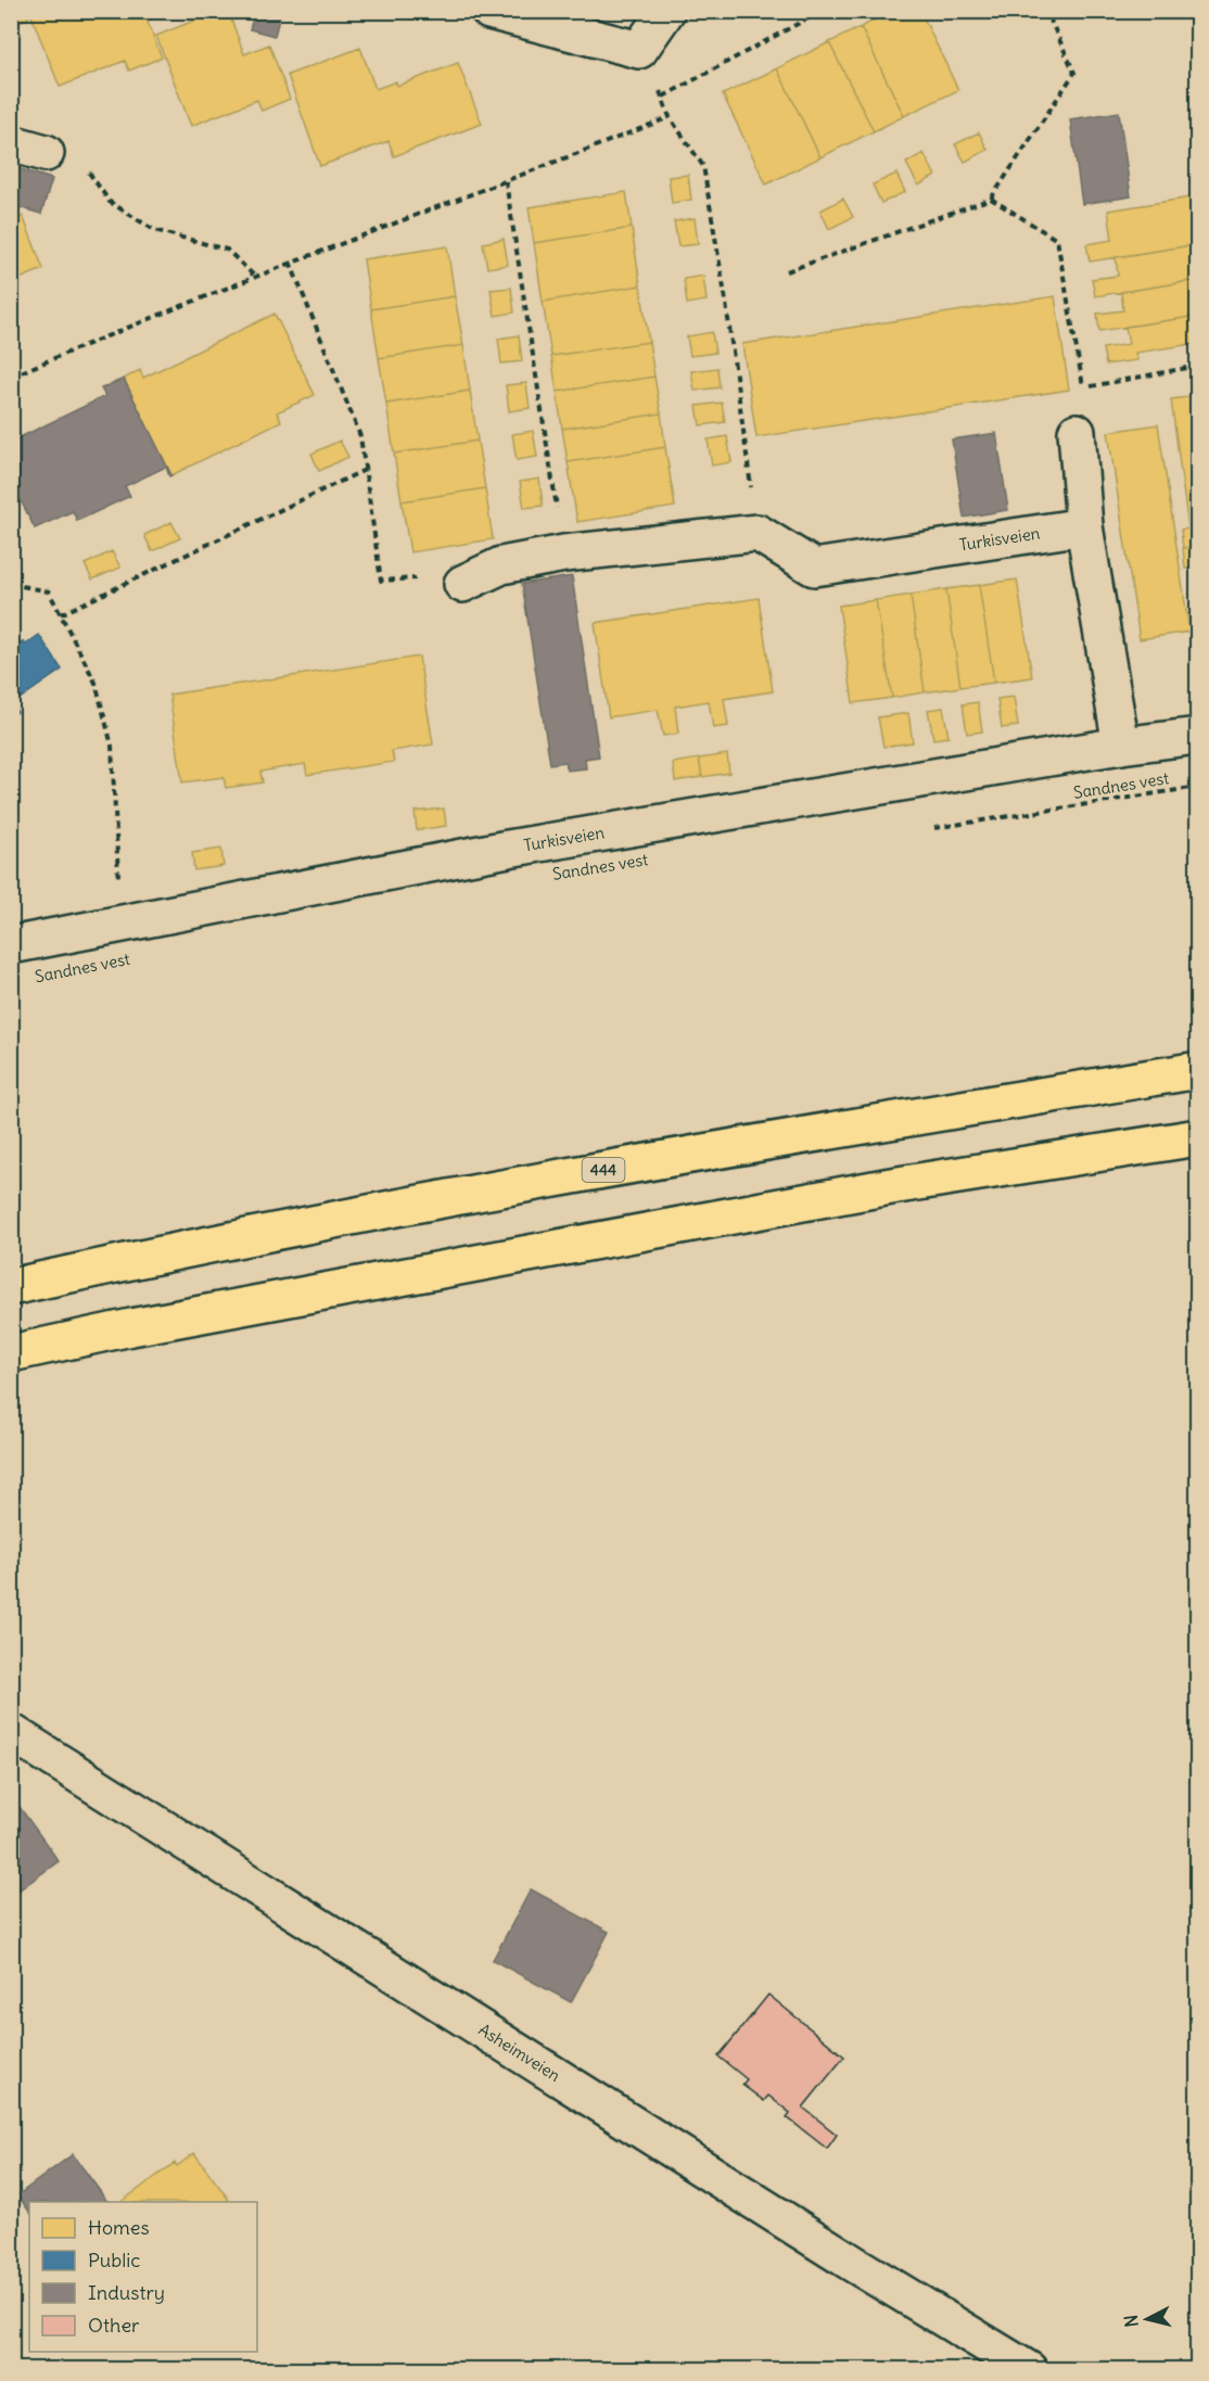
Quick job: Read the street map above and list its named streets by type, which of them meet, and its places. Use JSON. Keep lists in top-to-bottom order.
{
  "streets": {
    "highway": ["444"],
    "street": ["Turkisveien", "Asheimveien"],
    "path": ["Sandnes vest"]
  },
  "legend": [
    "Homes",
    "Public",
    "Industry",
    "Other"
  ],
  "north": "left"
}
